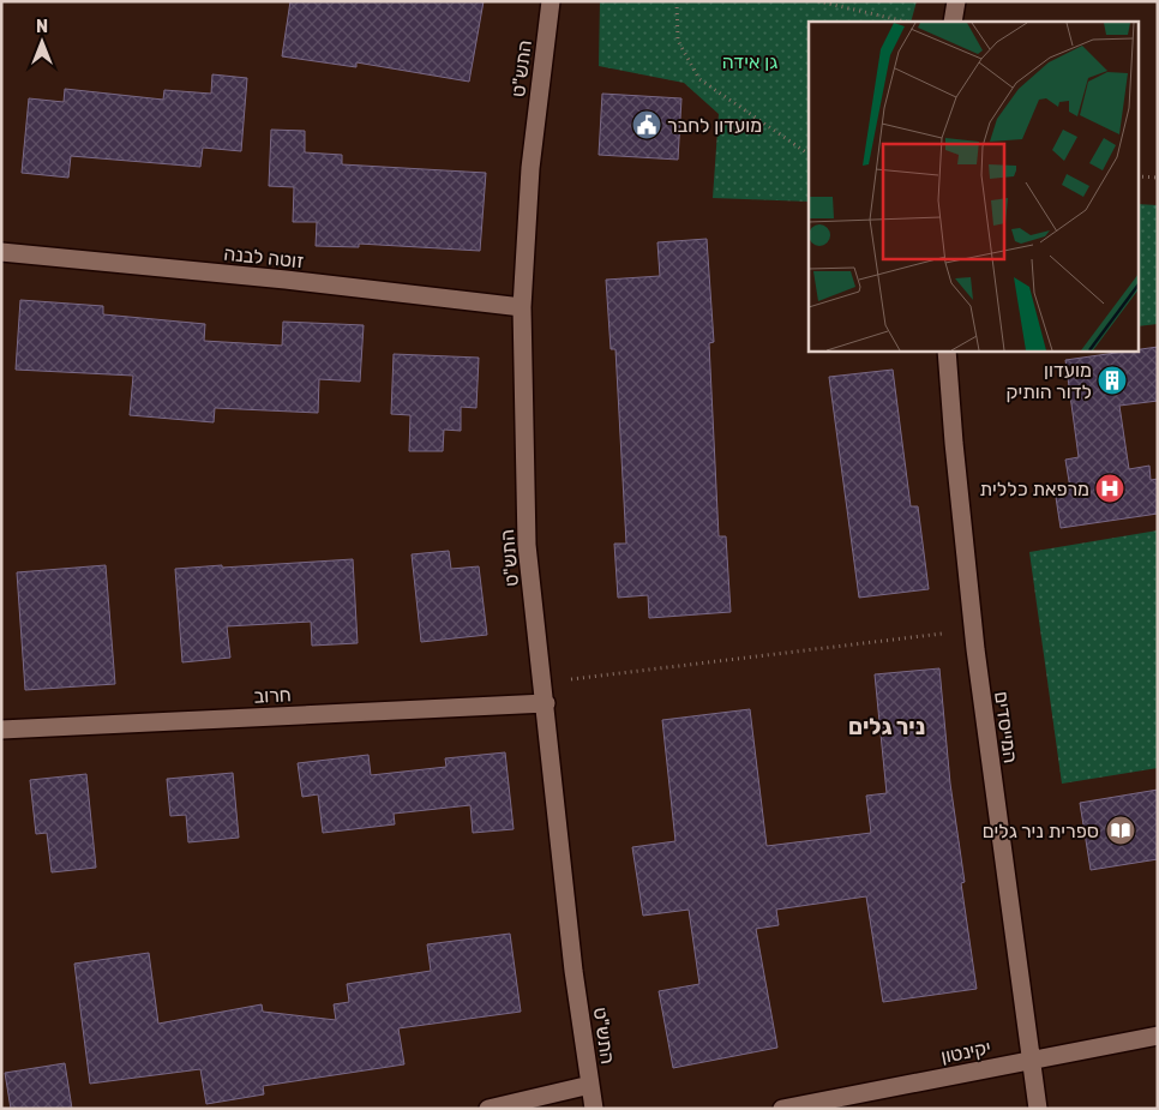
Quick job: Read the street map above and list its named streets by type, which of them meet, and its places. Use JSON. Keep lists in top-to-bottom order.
{
  "streets": {
    "street": [
      "התש\"ט",
      "זוטה לבנה",
      "חרוב",
      "המייסדים",
      "יקינטון"
    ]
  },
  "crossings": [
    ["התש\"ט", "זוטה לבנה"],
    ["התש\"ט", "חרוב"],
    ["המייסדים", "יקינטון"]
  ],
  "districts": ["ניר גלים"],
  "parks": ["גן אידה"],
  "places": {
    "public building": ["מועדון לחבר"],
    "building": ["מועדון לדור הותיק"],
    "hospital": ["מרפאת כללית"],
    "library": ["ספרית ניר גלים"]
  },
  "north": "top"
}
